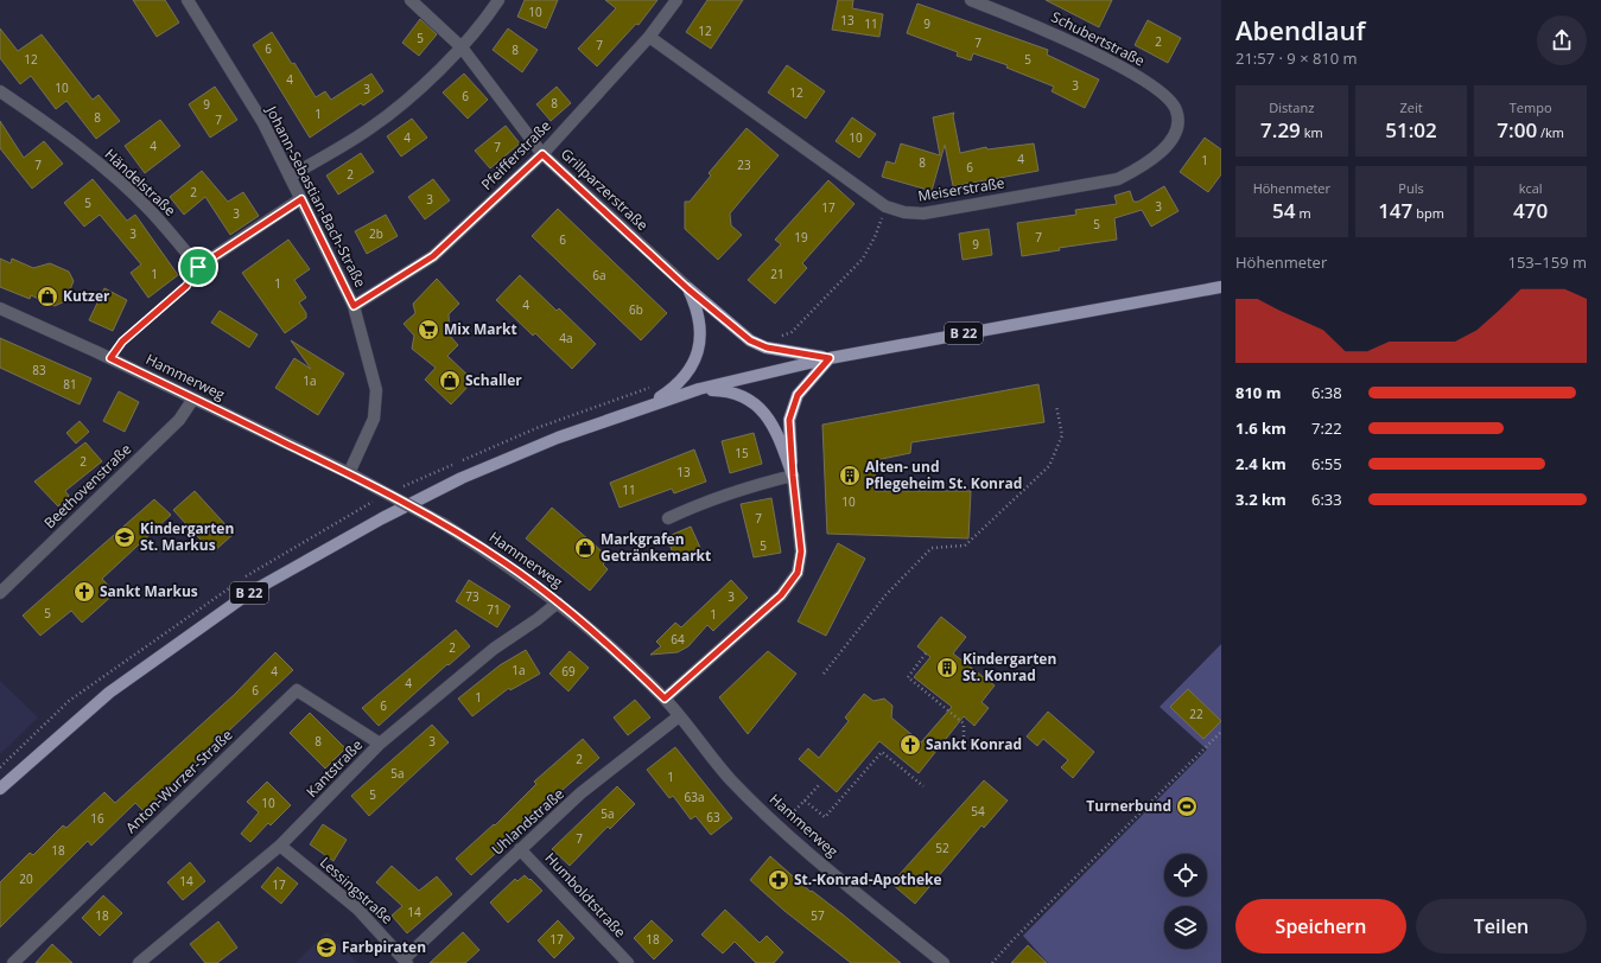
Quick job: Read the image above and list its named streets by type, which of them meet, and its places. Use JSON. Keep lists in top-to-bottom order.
{
  "streets": {
    "main road": ["B 22"],
    "street": [
      "Schubertstraße",
      "Pfeifferstraße",
      "Händelstraße",
      "Grillparzerstraße",
      "Meiserstraße",
      "Johann-Sebastian-Bach-Straße",
      "Hammerweg",
      "Beethovenstraße",
      "Kantstraße",
      "Anton-Wurzer-Straße",
      "Uhlandstraße",
      "Lessingstraße",
      "Humboldtstraße"
    ]
  },
  "crossings": [
    ["Schubertstraße", "Meiserstraße"],
    ["Pfeifferstraße", "Grillparzerstraße"],
    ["Pfeifferstraße", "Meiserstraße"],
    ["Pfeifferstraße", "Johann-Sebastian-Bach-Straße"],
    ["Johann-Sebastian-Bach-Straße", "Hammerweg"],
    ["Hammerweg", "Beethovenstraße"],
    ["Hammerweg", "Kantstraße"],
    ["Hammerweg", "Uhlandstraße"],
    ["Kantstraße", "Anton-Wurzer-Straße"],
    ["Kantstraße", "Lessingstraße"],
    ["Uhlandstraße", "Lessingstraße"],
    ["Uhlandstraße", "Humboldtstraße"]
  ],
  "places": {
    "shop": ["Kutzer", "Schaller", "Markgrafen Getränkemarkt"],
    "supermarket": ["Mix Markt"],
    "building": ["Alten- und Pflegeheim St. Konrad", "Kindergarten St. Konrad"],
    "school or university": ["Kindergarten St. Markus", "Farbpiraten"],
    "church": ["Sankt Markus", "Sankt Konrad"],
    "sports": ["Turnerbund"],
    "pharmacy": ["St.-Konrad-Apotheke"]
  },
  "house_numbers": [
    "10",
    "13",
    "11",
    "9",
    "12",
    "5",
    "2",
    "7",
    "7",
    "6",
    "8",
    "12",
    "5",
    "4",
    "3",
    "10",
    "3",
    "12",
    "6",
    "8",
    "9",
    "1",
    "8",
    "7",
    "4",
    "10",
    "4",
    "7",
    "4",
    "1",
    "8",
    "7",
    "23",
    "6",
    "2",
    "2",
    "3",
    "5",
    "3",
    "17",
    "3",
    "5",
    "3",
    "2b",
    "19",
    "7",
    "6",
    "9",
    "1",
    "21",
    "6a",
    "1",
    "4",
    "6b",
    "4a",
    "83",
    "1a",
    "81",
    "15",
    "2",
    "13",
    "11",
    "10",
    "7",
    "5",
    "73",
    "3",
    "71",
    "5",
    "1",
    "64",
    "2",
    "1a",
    "4",
    "69",
    "4",
    "6",
    "1",
    "6",
    "22",
    "8",
    "3",
    "2",
    "5a",
    "1",
    "5",
    "63a",
    "10",
    "54",
    "5a",
    "63",
    "16",
    "7",
    "52",
    "18",
    "20",
    "14",
    "17",
    "14",
    "18",
    "57",
    "17",
    "18"
  ],
  "page": {
    "heading": ["Abendlauf", "21:57 · 9 × 810 m"],
    "stats": [
      ["Distanz", "7.29 km"],
      ["Zeit", "51:02"],
      ["Tempo", "7:00 /km"],
      ["Höhenmeter", "54 m"],
      ["Puls", "147 bpm"],
      ["kcal", "470"]
    ],
    "chart": ["Höhenmeter", "153–159 m"],
    "list": [
      {
        "name": "810 m",
        "note": "6:38"
      },
      {
        "name": "1.6 km",
        "note": "7:22"
      },
      {
        "name": "2.4 km",
        "note": "6:55"
      },
      {
        "name": "3.2 km",
        "note": "6:33"
      }
    ],
    "buttons": ["Speichern", "Teilen"]
  }
}
